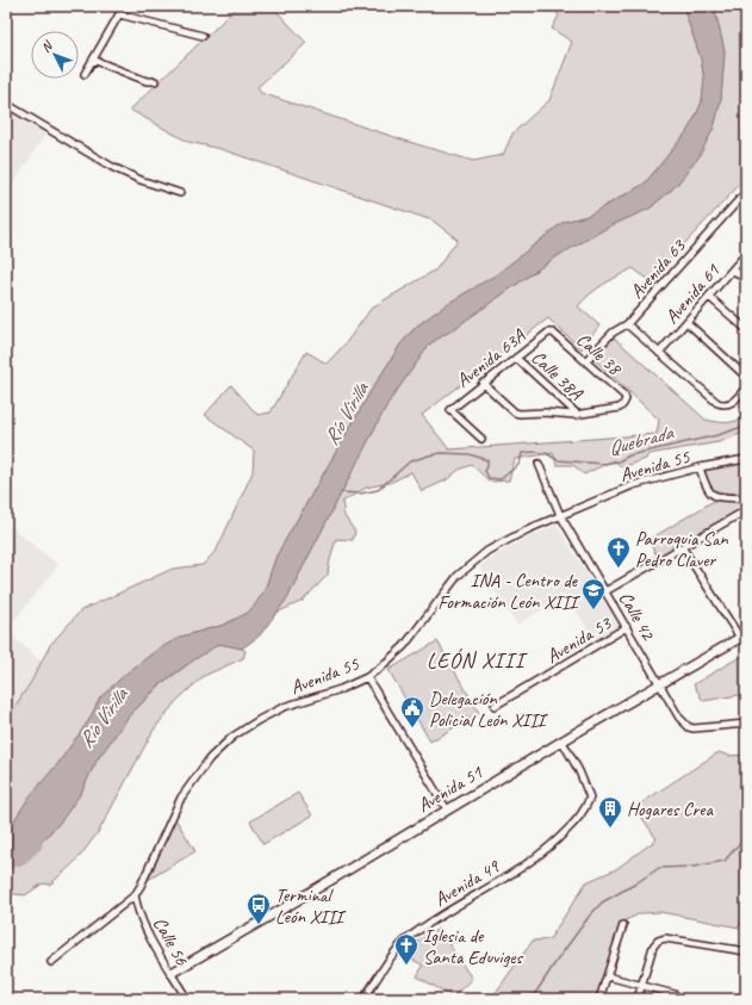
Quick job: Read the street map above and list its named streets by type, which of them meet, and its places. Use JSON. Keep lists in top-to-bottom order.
{
  "streets": {
    "street": [
      "Avenida 63",
      "Avenida 61",
      "Calle 38",
      "Avenida 63A",
      "Calle 38A",
      "Avenida 55",
      "Calle 42",
      "Avenida 53",
      "Avenida 51",
      "Avenida 49",
      "Calle 56"
    ]
  },
  "crossings": [
    ["Avenida 63", "Calle 38"],
    ["Calle 38", "Avenida 63A"],
    ["Calle 38", "Calle 38A"],
    ["Avenida 63A", "Calle 38A"],
    ["Avenida 55", "Calle 42"],
    ["Avenida 55", "Calle 56"],
    ["Calle 42", "Avenida 53"],
    ["Calle 42", "Avenida 51"],
    ["Avenida 51", "Avenida 49"],
    ["Avenida 51", "Calle 56"]
  ],
  "districts": ["LEÓN XIII"],
  "water": ["Río Virilla", "Quebrada"],
  "places": {
    "church": ["Parroquia San Pedro Claver", "Iglesia de Santa Eduviges"],
    "school or university": ["INA - Centro de Formación León XIII"],
    "public building": ["Delegación Policial León XIII"],
    "building": ["Hogares Crea"],
    "bus stop": ["Terminal León XIII"]
  },
  "north": "top left"
}
